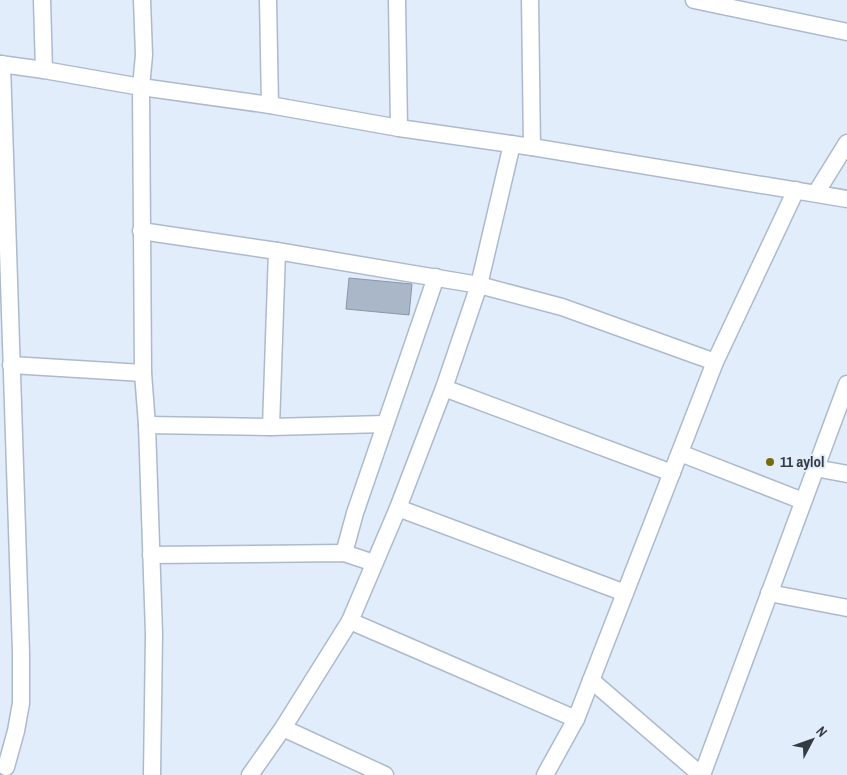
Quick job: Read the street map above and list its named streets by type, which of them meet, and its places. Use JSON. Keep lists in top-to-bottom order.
{
  "places": ["11 aylol"],
  "north": "top right"
}
